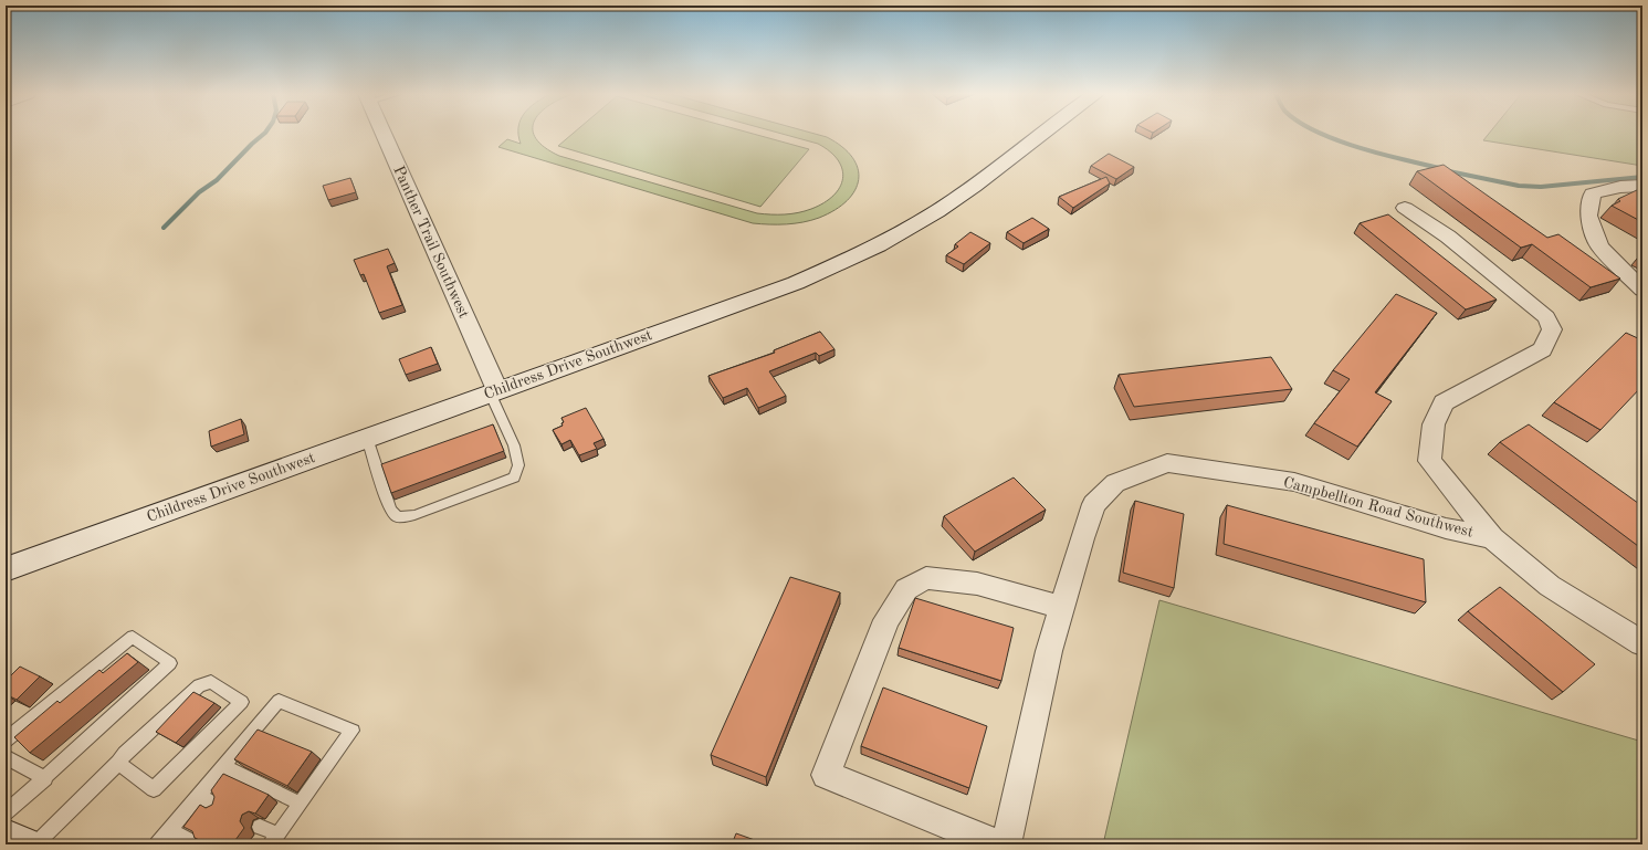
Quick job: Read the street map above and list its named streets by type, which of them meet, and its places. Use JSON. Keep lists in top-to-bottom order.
{
  "streets": {
    "street": ["Panther Trail Southwest", "Childress Drive Southwest", "Campbellton Road Southwest"]
  },
  "crossings": [
    ["Panther Trail Southwest", "Childress Drive Southwest"]
  ]
}
